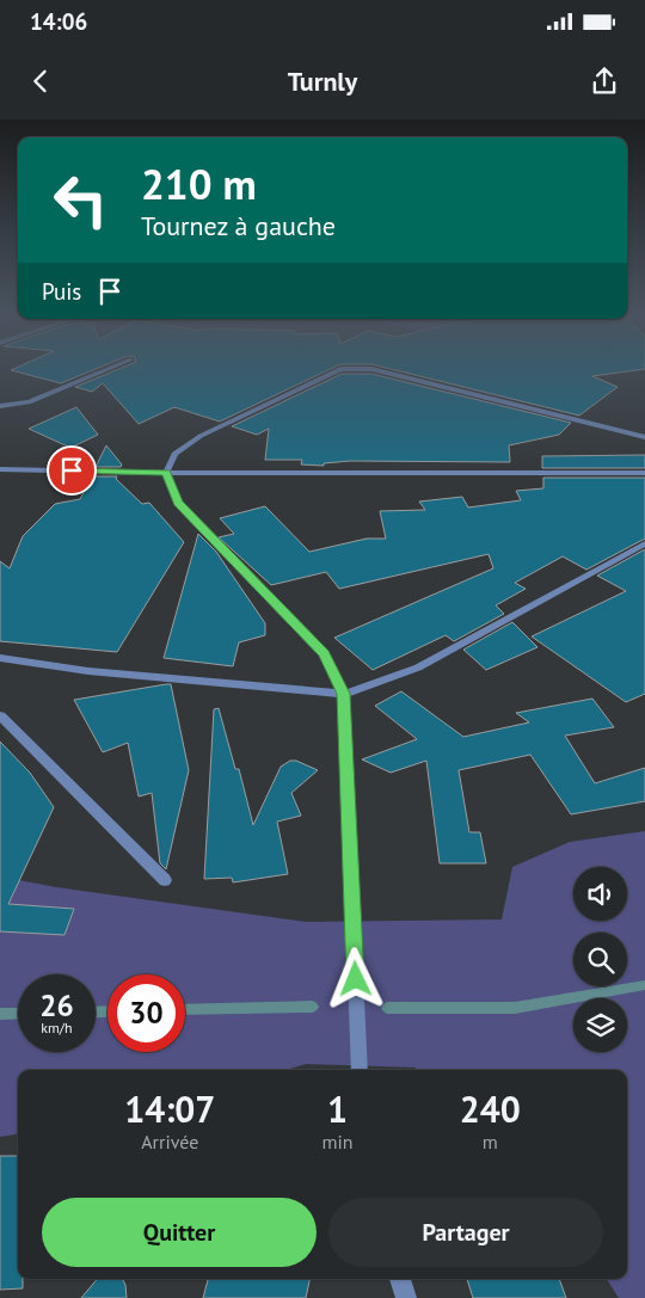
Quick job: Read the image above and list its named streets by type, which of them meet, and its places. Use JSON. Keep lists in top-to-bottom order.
{
  "page": {
    "status": "14:06",
    "header": "Turnly",
    "turn": ["210 m", "Tournez à gauche"],
    "then": "Puis",
    "speed": "26 km/h",
    "limit": "30",
    "eta": [
      "14:07",
      "Arrivée",
      "1",
      "min",
      "240",
      "m"
    ],
    "buttons": ["Quitter", "Partager"]
  }
}
